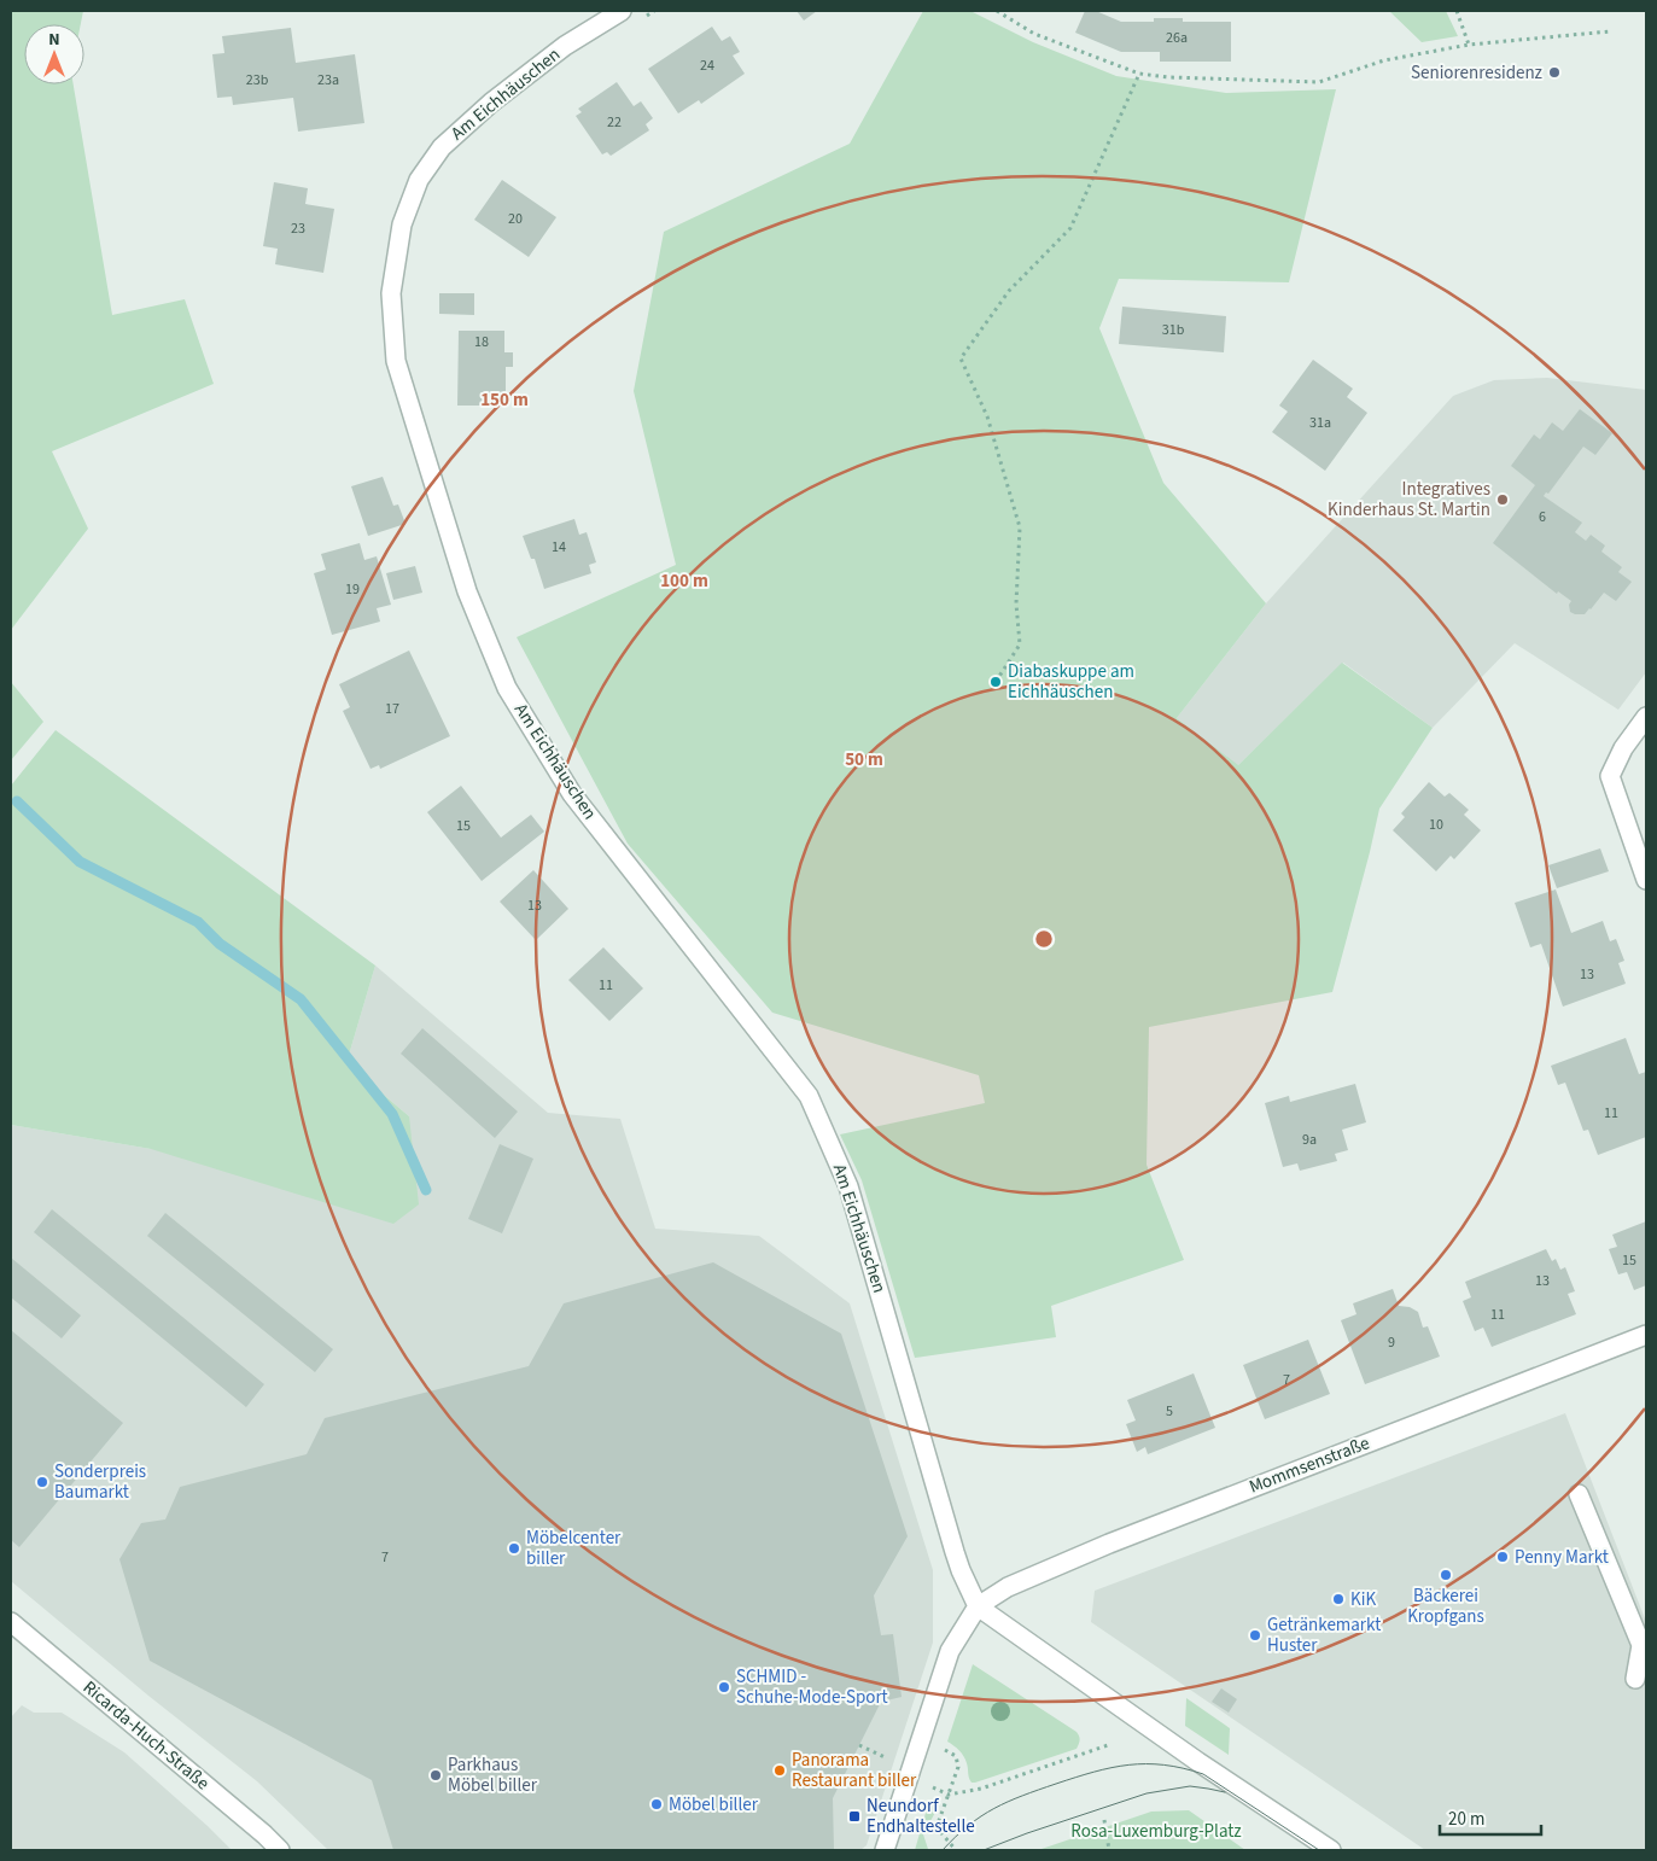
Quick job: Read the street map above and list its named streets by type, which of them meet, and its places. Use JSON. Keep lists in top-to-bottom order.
{
  "streets": {
    "street": ["Am Eichhäuschen", "Mommsenstraße", "Ricarda-Huch-Straße"]
  },
  "crossings": [
    ["Am Eichhäuschen", "Mommsenstraße"]
  ],
  "parks": ["Rosa-Luxemburg-Platz"],
  "places": {
    "other": [
      "Seniorenresidenz",
      "Integratives Kinderhaus St. Martin",
      "Diabaskuppe am Eichhäuschen",
      "Sonderpreis Baumarkt",
      "Möbelcenter biller",
      "Penny Markt",
      "Bäckerei Kropfgans",
      "KiK",
      "Getränkemarkt Huster",
      "SCHMID - Schuhe-Mode-Sport",
      "Panorama Restaurant biller",
      "Parkhaus Möbel biller",
      "Möbel biller"
    ],
    "transit": ["Neundorf Endhaltestelle"]
  },
  "house_numbers": [
    "26a",
    "24",
    "23b",
    "23a",
    "22",
    "20",
    "23",
    "31b",
    "18",
    "31a",
    "6",
    "14",
    "19",
    "17",
    "10",
    "15",
    "13",
    "13",
    "11",
    "11",
    "9a",
    "15",
    "13",
    "11",
    "9",
    "7",
    "5",
    "7"
  ],
  "scale_bar": "20 m",
  "north": "top",
  "rings": ["150 m", "100 m", "50 m"]
}
